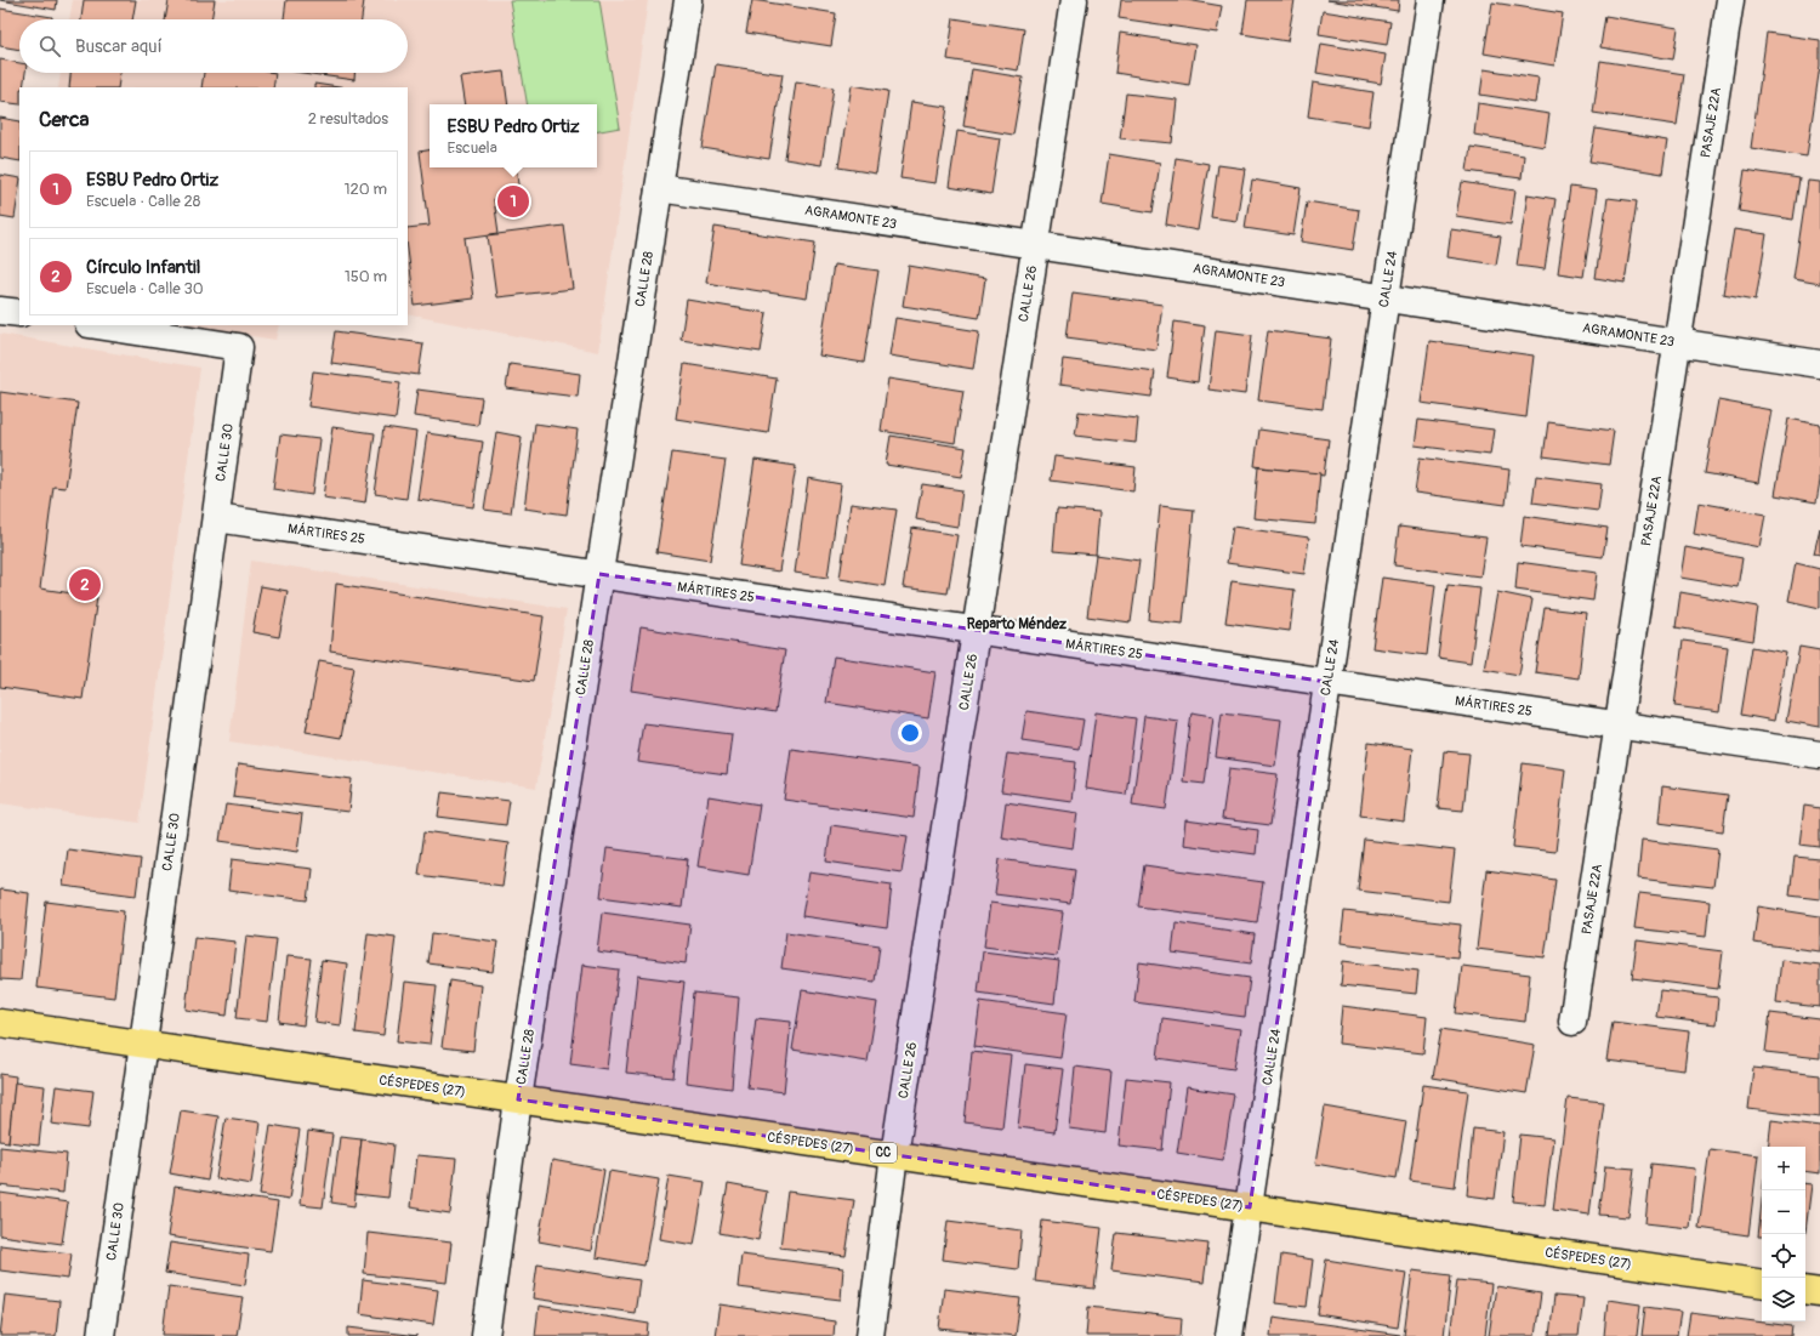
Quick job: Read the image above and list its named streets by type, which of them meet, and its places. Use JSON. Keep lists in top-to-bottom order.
{
  "streets": {
    "main road": ["CÉSPEDES (27)", "CC"],
    "street": [
      "PASAJE 22A",
      "AGRAMONTE 23",
      "CALLE 28",
      "CALLE 24",
      "CALLE 26",
      "CALLE 30",
      "MÁRTIRES 25"
    ]
  },
  "crossings": [
    ["PASAJE 22A", "AGRAMONTE 23"],
    ["PASAJE 22A", "MÁRTIRES 25"],
    ["AGRAMONTE 23", "CALLE 28"],
    ["AGRAMONTE 23", "CALLE 24"],
    ["AGRAMONTE 23", "CALLE 26"],
    ["CALLE 28", "MÁRTIRES 25"],
    ["CALLE 28", "CÉSPEDES (27)"],
    ["CALLE 24", "MÁRTIRES 25"],
    ["CALLE 24", "CÉSPEDES (27)"],
    ["CALLE 26", "MÁRTIRES 25"],
    ["CALLE 26", "CÉSPEDES (27)"],
    ["CALLE 30", "MÁRTIRES 25"],
    ["CALLE 30", "CÉSPEDES (27)"]
  ],
  "districts": ["Reparto Méndez"],
  "page": {
    "search": "Buscar aquí",
    "heading": ["Cerca", "2 resultados"],
    "popup": ["ESBU Pedro Ortiz", "Escuela"],
    "list": [
      {
        "mark": "1",
        "name": "ESBU Pedro Ortiz",
        "note": "Escuela · Calle 28",
        "value": "120 m"
      },
      {
        "mark": "2",
        "name": "Círculo Infantil",
        "note": "Escuela · Calle 30",
        "value": "150 m"
      }
    ],
    "pins": ["1", "2"],
    "map_buttons": ["+", "−"]
  }
}
